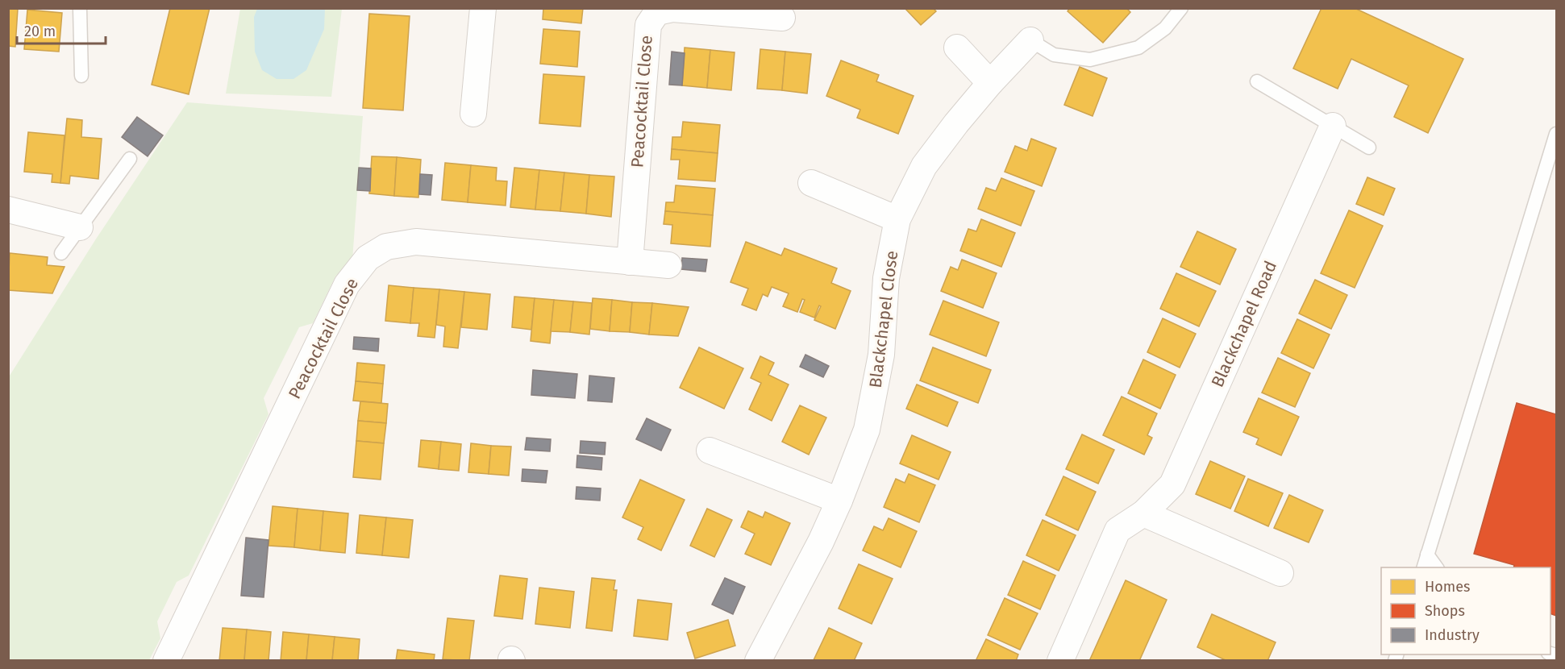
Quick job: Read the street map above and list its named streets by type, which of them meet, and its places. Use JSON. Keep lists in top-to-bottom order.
{
  "streets": {
    "street": ["Peacocktail Close", "Blackchapel Close", "Blackchapel Road"]
  },
  "legend": ["Homes", "Shops", "Industry"],
  "scale_bar": "20 m"
}
